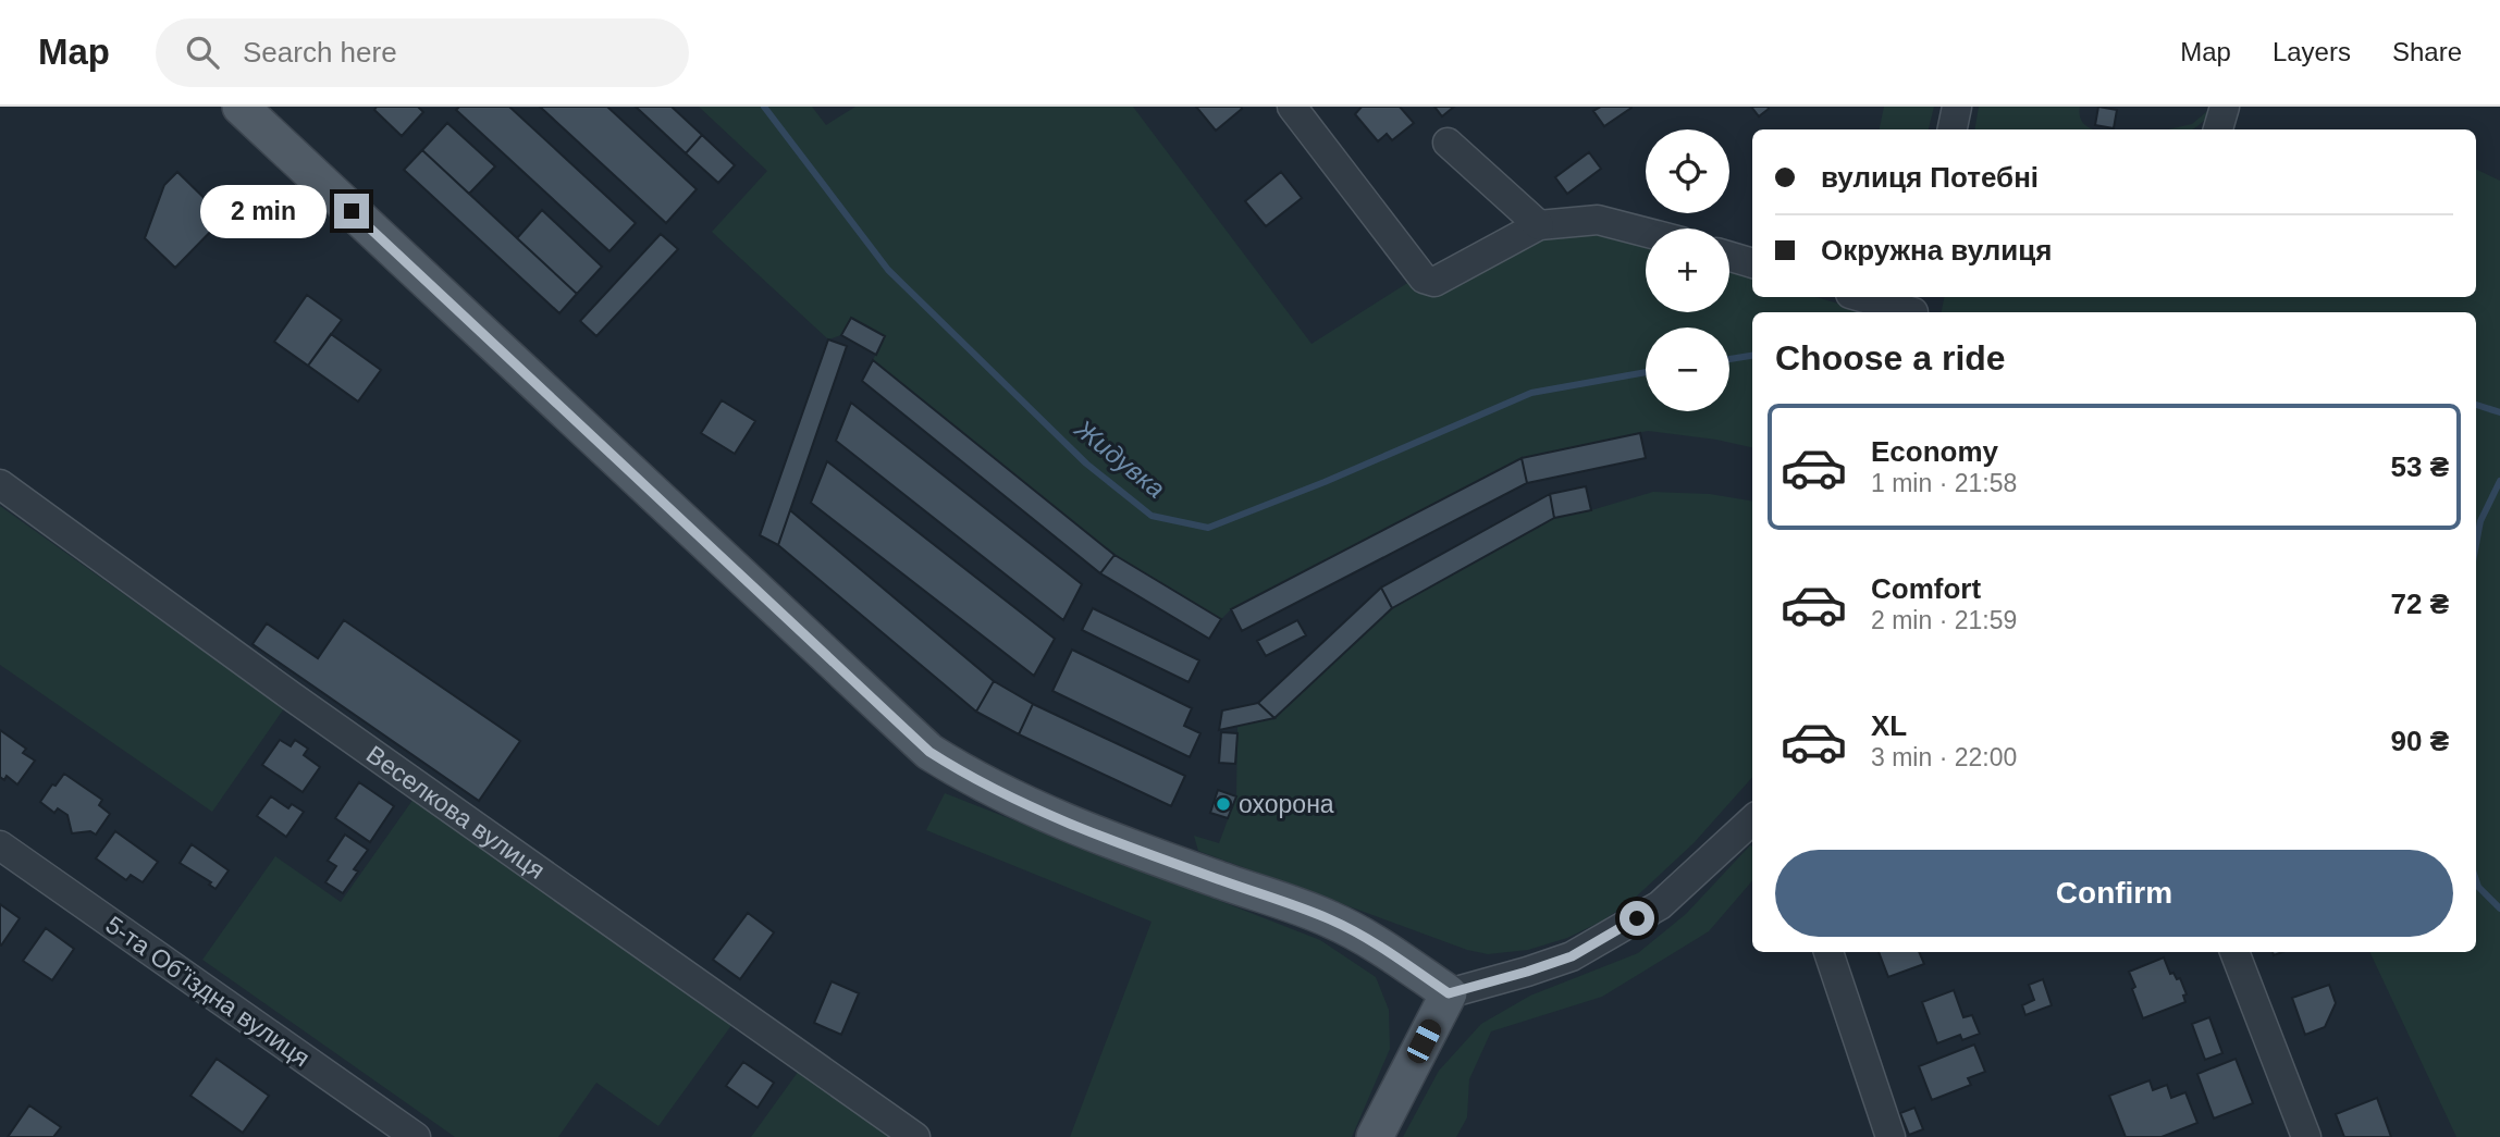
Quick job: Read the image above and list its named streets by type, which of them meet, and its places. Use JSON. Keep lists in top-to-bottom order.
{
  "streets": {
    "street": ["Веселкова вулиця", "5-та Обʼїздна вулиця"]
  },
  "water": ["Жидувка"],
  "places": ["охорона"],
  "page": {
    "header": "Map",
    "search": "Search here",
    "nav": ["Map", "Layers", "Share"],
    "map_buttons": ["+", "−"],
    "banner": ["вулиця Потебні", "Окружна вулиця"],
    "bubble": "2 min",
    "heading": "Choose a ride",
    "list": [
      {
        "name": "Economy",
        "note": "1 min · 21:58",
        "value": "53 ₴"
      },
      {
        "name": "Comfort",
        "note": "2 min · 21:59",
        "value": "72 ₴"
      },
      {
        "name": "XL",
        "note": "3 min · 22:00",
        "value": "90 ₴"
      }
    ],
    "buttons": "Confirm"
  }
}
